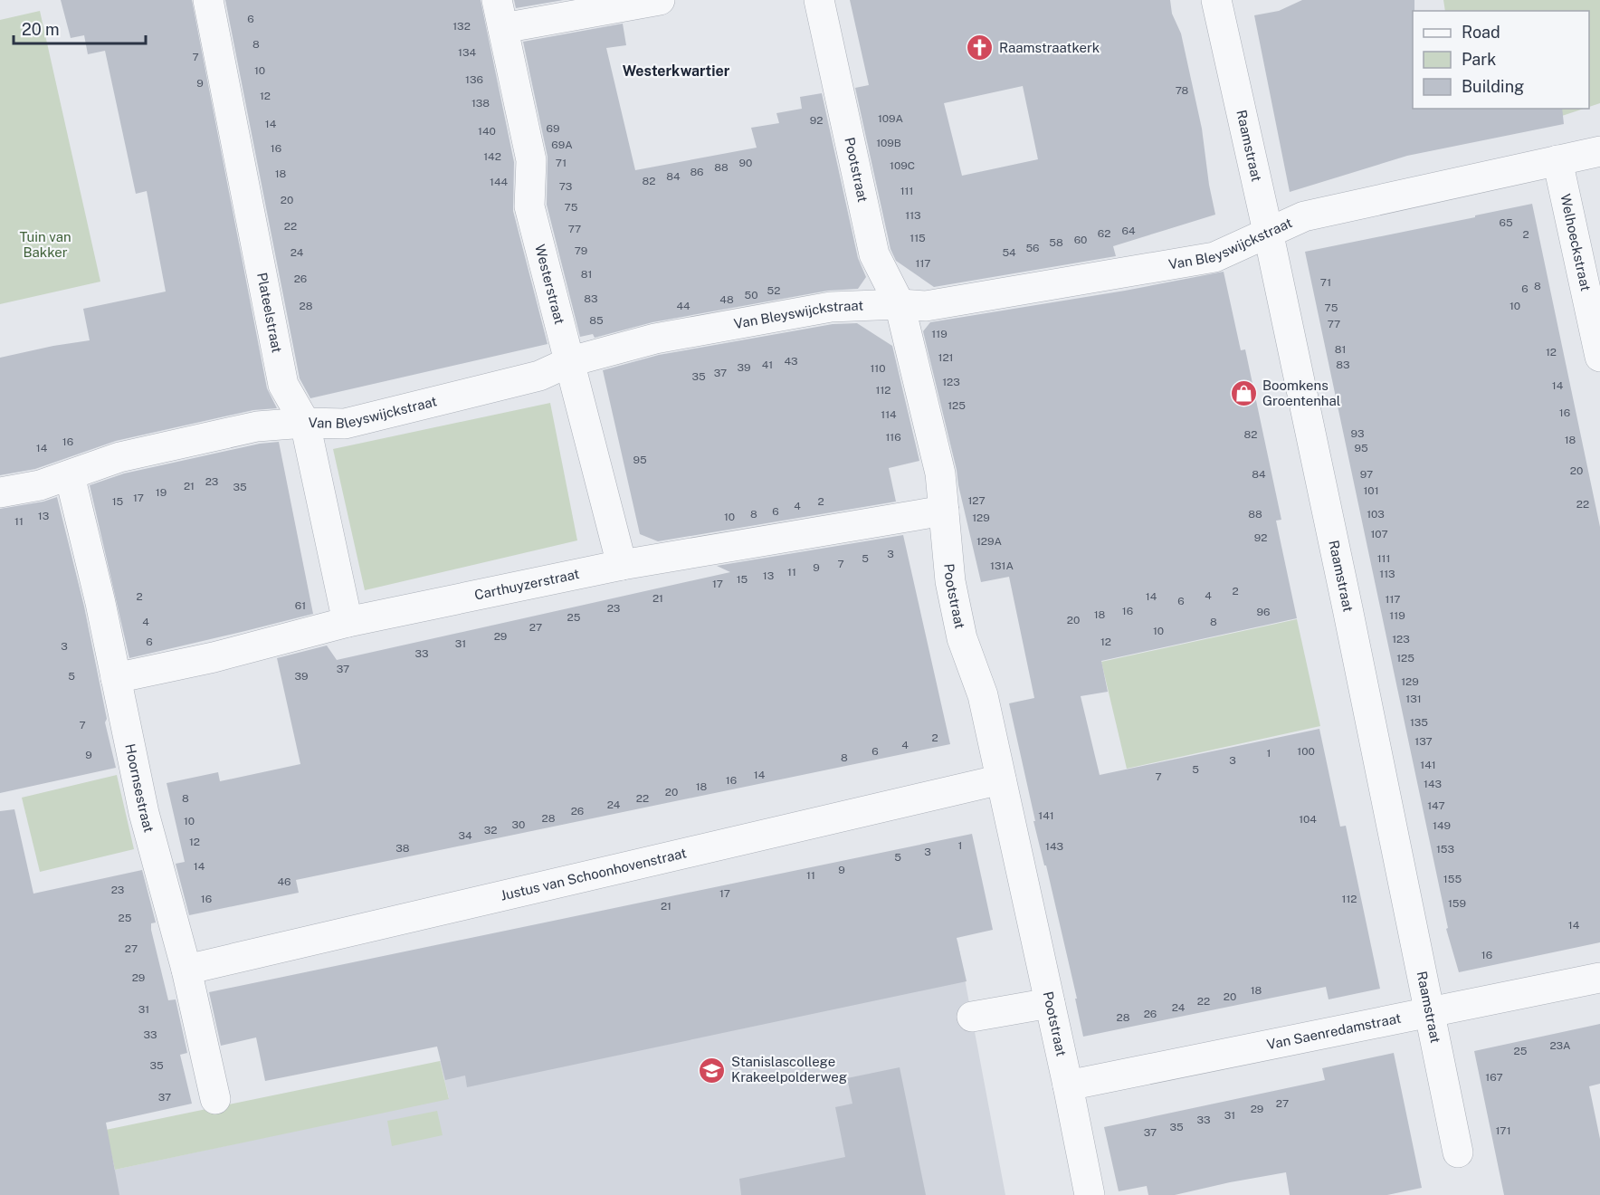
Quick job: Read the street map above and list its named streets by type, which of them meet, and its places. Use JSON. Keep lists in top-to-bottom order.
{
  "streets": {
    "street": [
      "Raamstraat",
      "Pootstraat",
      "Van Bleyswijckstraat",
      "Welhoeckstraat",
      "Westerstraat",
      "Plateelstraat",
      "Carthuyzerstraat",
      "Hoornsestraat",
      "Justus van Schoonhovenstraat",
      "Van Saenredamstraat"
    ]
  },
  "crossings": [
    ["Raamstraat", "Van Bleyswijckstraat"],
    ["Raamstraat", "Van Saenredamstraat"],
    ["Pootstraat", "Van Bleyswijckstraat"],
    ["Pootstraat", "Carthuyzerstraat"],
    ["Pootstraat", "Justus van Schoonhovenstraat"],
    ["Pootstraat", "Van Saenredamstraat"],
    ["Van Bleyswijckstraat", "Welhoeckstraat"],
    ["Van Bleyswijckstraat", "Westerstraat"],
    ["Van Bleyswijckstraat", "Plateelstraat"],
    ["Van Bleyswijckstraat", "Hoornsestraat"],
    ["Westerstraat", "Carthuyzerstraat"],
    ["Plateelstraat", "Carthuyzerstraat"],
    ["Carthuyzerstraat", "Hoornsestraat"],
    ["Hoornsestraat", "Justus van Schoonhovenstraat"]
  ],
  "districts": ["Westerkwartier"],
  "parks": ["Tuin van Bakker"],
  "places": {
    "church": ["Raamstraatkerk"],
    "shop": ["Boomkens Groentenhal"],
    "school or university": ["Stanislascollege Krakeelpolderweg"]
  },
  "house_numbers": [
    "6",
    "132",
    "8",
    "134",
    "7",
    "10",
    "136",
    "9",
    "78",
    "12",
    "138",
    "109A",
    "92",
    "14",
    "69",
    "140",
    "109B",
    "69A",
    "16",
    "142",
    "71",
    "90",
    "109C",
    "88",
    "86",
    "18",
    "84",
    "82",
    "144",
    "73",
    "111",
    "20",
    "75",
    "113",
    "65",
    "22",
    "77",
    "64",
    "62",
    "2",
    "115",
    "60",
    "58",
    "56",
    "79",
    "24",
    "54",
    "117",
    "81",
    "26",
    "71",
    "8",
    "6",
    "52",
    "50",
    "83",
    "48",
    "28",
    "44",
    "10",
    "75",
    "85",
    "77",
    "119",
    "81",
    "12",
    "121",
    "43",
    "41",
    "83",
    "39",
    "110",
    "37",
    "35",
    "123",
    "14",
    "112",
    "125",
    "16",
    "114",
    "93",
    "82",
    "116",
    "18",
    "16",
    "14",
    "95",
    "95",
    "20",
    "84",
    "97",
    "23",
    "21",
    "35",
    "101",
    "19",
    "17",
    "127",
    "15",
    "2",
    "22",
    "4",
    "6",
    "8",
    "88",
    "103",
    "13",
    "10",
    "129",
    "11",
    "107",
    "92",
    "129A",
    "3",
    "5",
    "111",
    "7",
    "131A",
    "9",
    "11",
    "113",
    "13",
    "15",
    "17",
    "2",
    "4",
    "2",
    "14",
    "21",
    "117",
    "6",
    "61",
    "23",
    "16",
    "96",
    "18",
    "119",
    "25",
    "20",
    "4",
    "8",
    "27",
    "10",
    "29",
    "123",
    "6",
    "12",
    "31",
    "3",
    "33",
    "125",
    "37",
    "5",
    "39",
    "129",
    "131",
    "135",
    "7",
    "2",
    "137",
    "4",
    "6",
    "100",
    "1",
    "9",
    "8",
    "3",
    "141",
    "5",
    "14",
    "7",
    "16",
    "143",
    "18",
    "20",
    "8",
    "22",
    "24",
    "147",
    "26",
    "141",
    "28",
    "104",
    "10",
    "30",
    "149",
    "32",
    "34",
    "12",
    "1",
    "143",
    "38",
    "153",
    "3",
    "5",
    "14",
    "9",
    "11",
    "155",
    "46",
    "23",
    "17",
    "16",
    "112",
    "159",
    "21",
    "25",
    "14",
    "27",
    "16",
    "29",
    "18",
    "20",
    "22",
    "24",
    "31",
    "26",
    "28",
    "33",
    "23A",
    "25",
    "35",
    "167",
    "37",
    "27",
    "29",
    "31",
    "33",
    "35",
    "171",
    "37"
  ],
  "legend": ["Road", "Park", "Building"],
  "scale_bar": "20 m"
}
